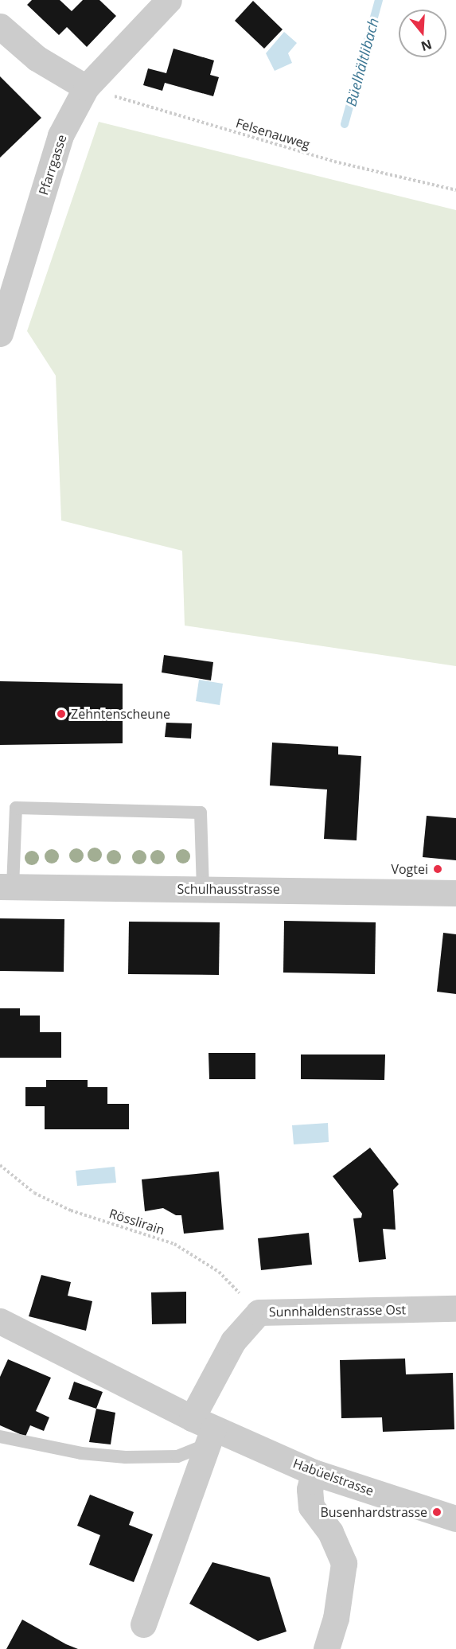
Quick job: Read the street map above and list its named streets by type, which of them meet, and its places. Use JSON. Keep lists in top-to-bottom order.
{
  "streets": {
    "street": [
      "Pfarrgasse",
      "Schulhausstrasse",
      "Sunnhaldenstrasse Ost",
      "Habüelstrasse"
    ],
    "path": ["Felsenauweg", "Rösslirain"]
  },
  "crossings": [
    ["Felsenauweg", "Pfarrgasse"],
    ["Rösslirain", "Sunnhaldenstrasse Ost"],
    ["Sunnhaldenstrasse Ost", "Habüelstrasse"]
  ],
  "water": ["Büelhältlibach"],
  "places": ["Zehntenscheune", "Vogtei", "Busenhardstrasse"],
  "north": "bottom"
}
